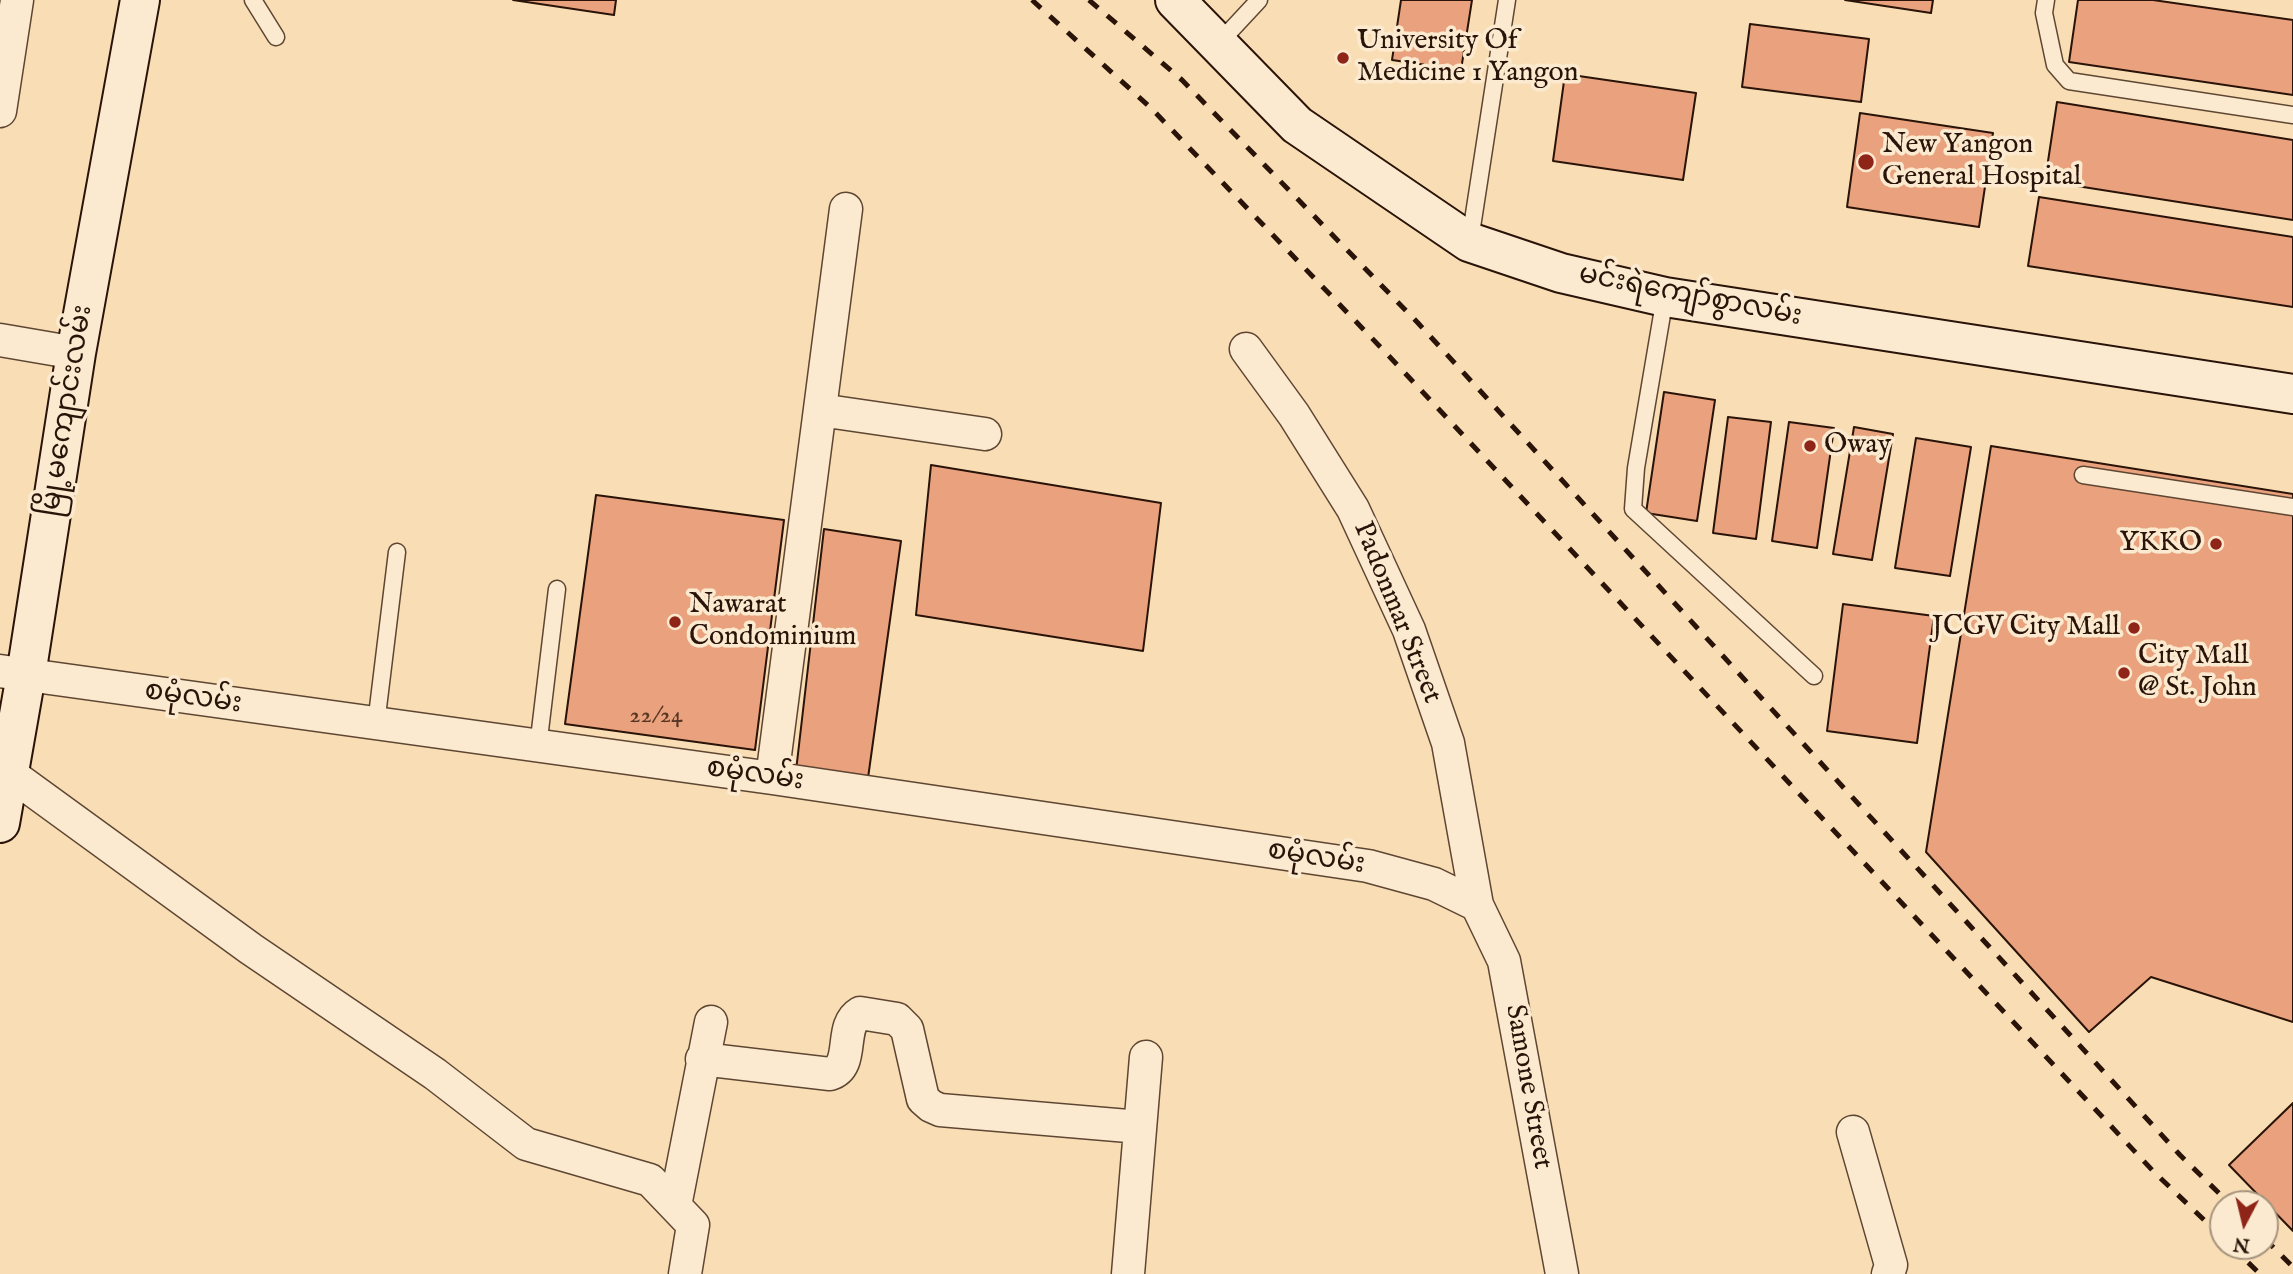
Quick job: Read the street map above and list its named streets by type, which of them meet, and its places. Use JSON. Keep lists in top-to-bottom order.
{
  "streets": {
    "main road": ["မင်းရဲကျော်စွာလမ်း", "မြို့မကျောင်းလမ်း"],
    "street": ["Padonmar Street", "စမုံလမ်း", "Samone Street"]
  },
  "crossings": [
    ["မြို့မကျောင်းလမ်း", "စမုံလမ်း"],
    ["Padonmar Street", "စမုံလမ်း"],
    ["Padonmar Street", "Samone Street"],
    ["စမုံလမ်း", "Samone Street"]
  ],
  "places": [
    "University Of Medicine 1 Yangon",
    "New Yangon General Hospital",
    "Oway",
    "YKKO",
    "Nawarat Condominium",
    "JCGV City Mall",
    "City Mall @ St. John"
  ],
  "house_numbers": ["22/24"],
  "north": "bottom"
}
